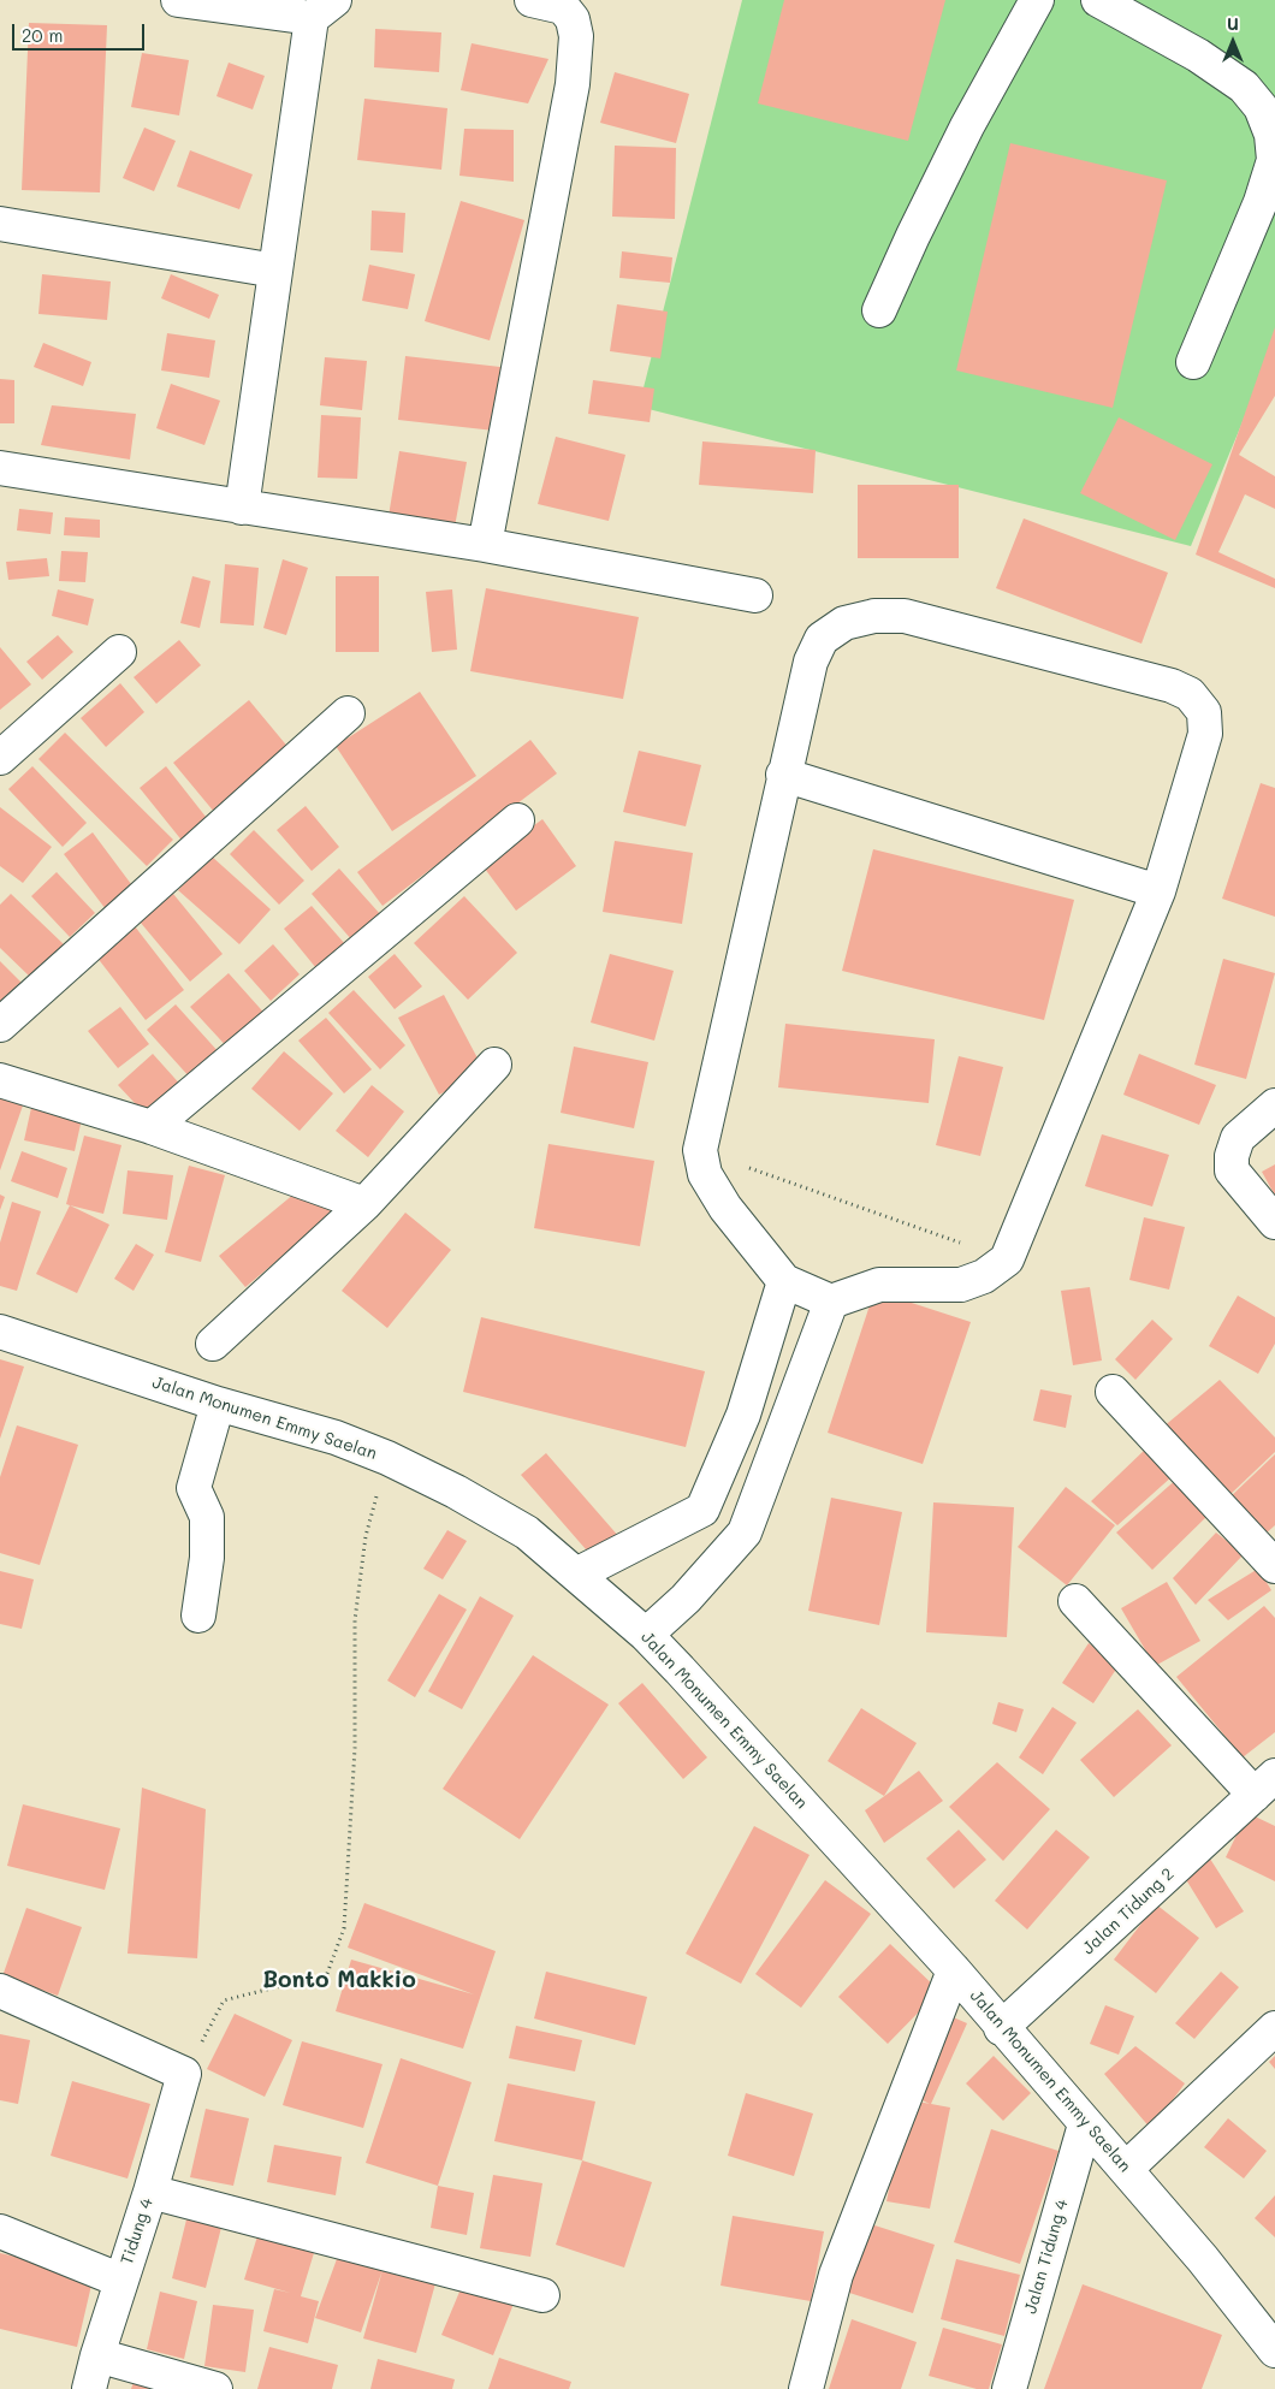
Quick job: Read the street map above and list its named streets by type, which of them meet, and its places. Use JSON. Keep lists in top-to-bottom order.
{
  "streets": {
    "street": [
      "Jalan Monumen Emmy Saelan",
      "Jalan Tidung 2",
      "Tidung 4",
      "Jalan Tidung 4"
    ]
  },
  "crossings": [
    ["Jalan Monumen Emmy Saelan", "Jalan Tidung 2"],
    ["Jalan Monumen Emmy Saelan", "Jalan Tidung 4"]
  ],
  "districts": ["Bonto Makkio"],
  "scale_bar": "20 m",
  "north": "top"
}
